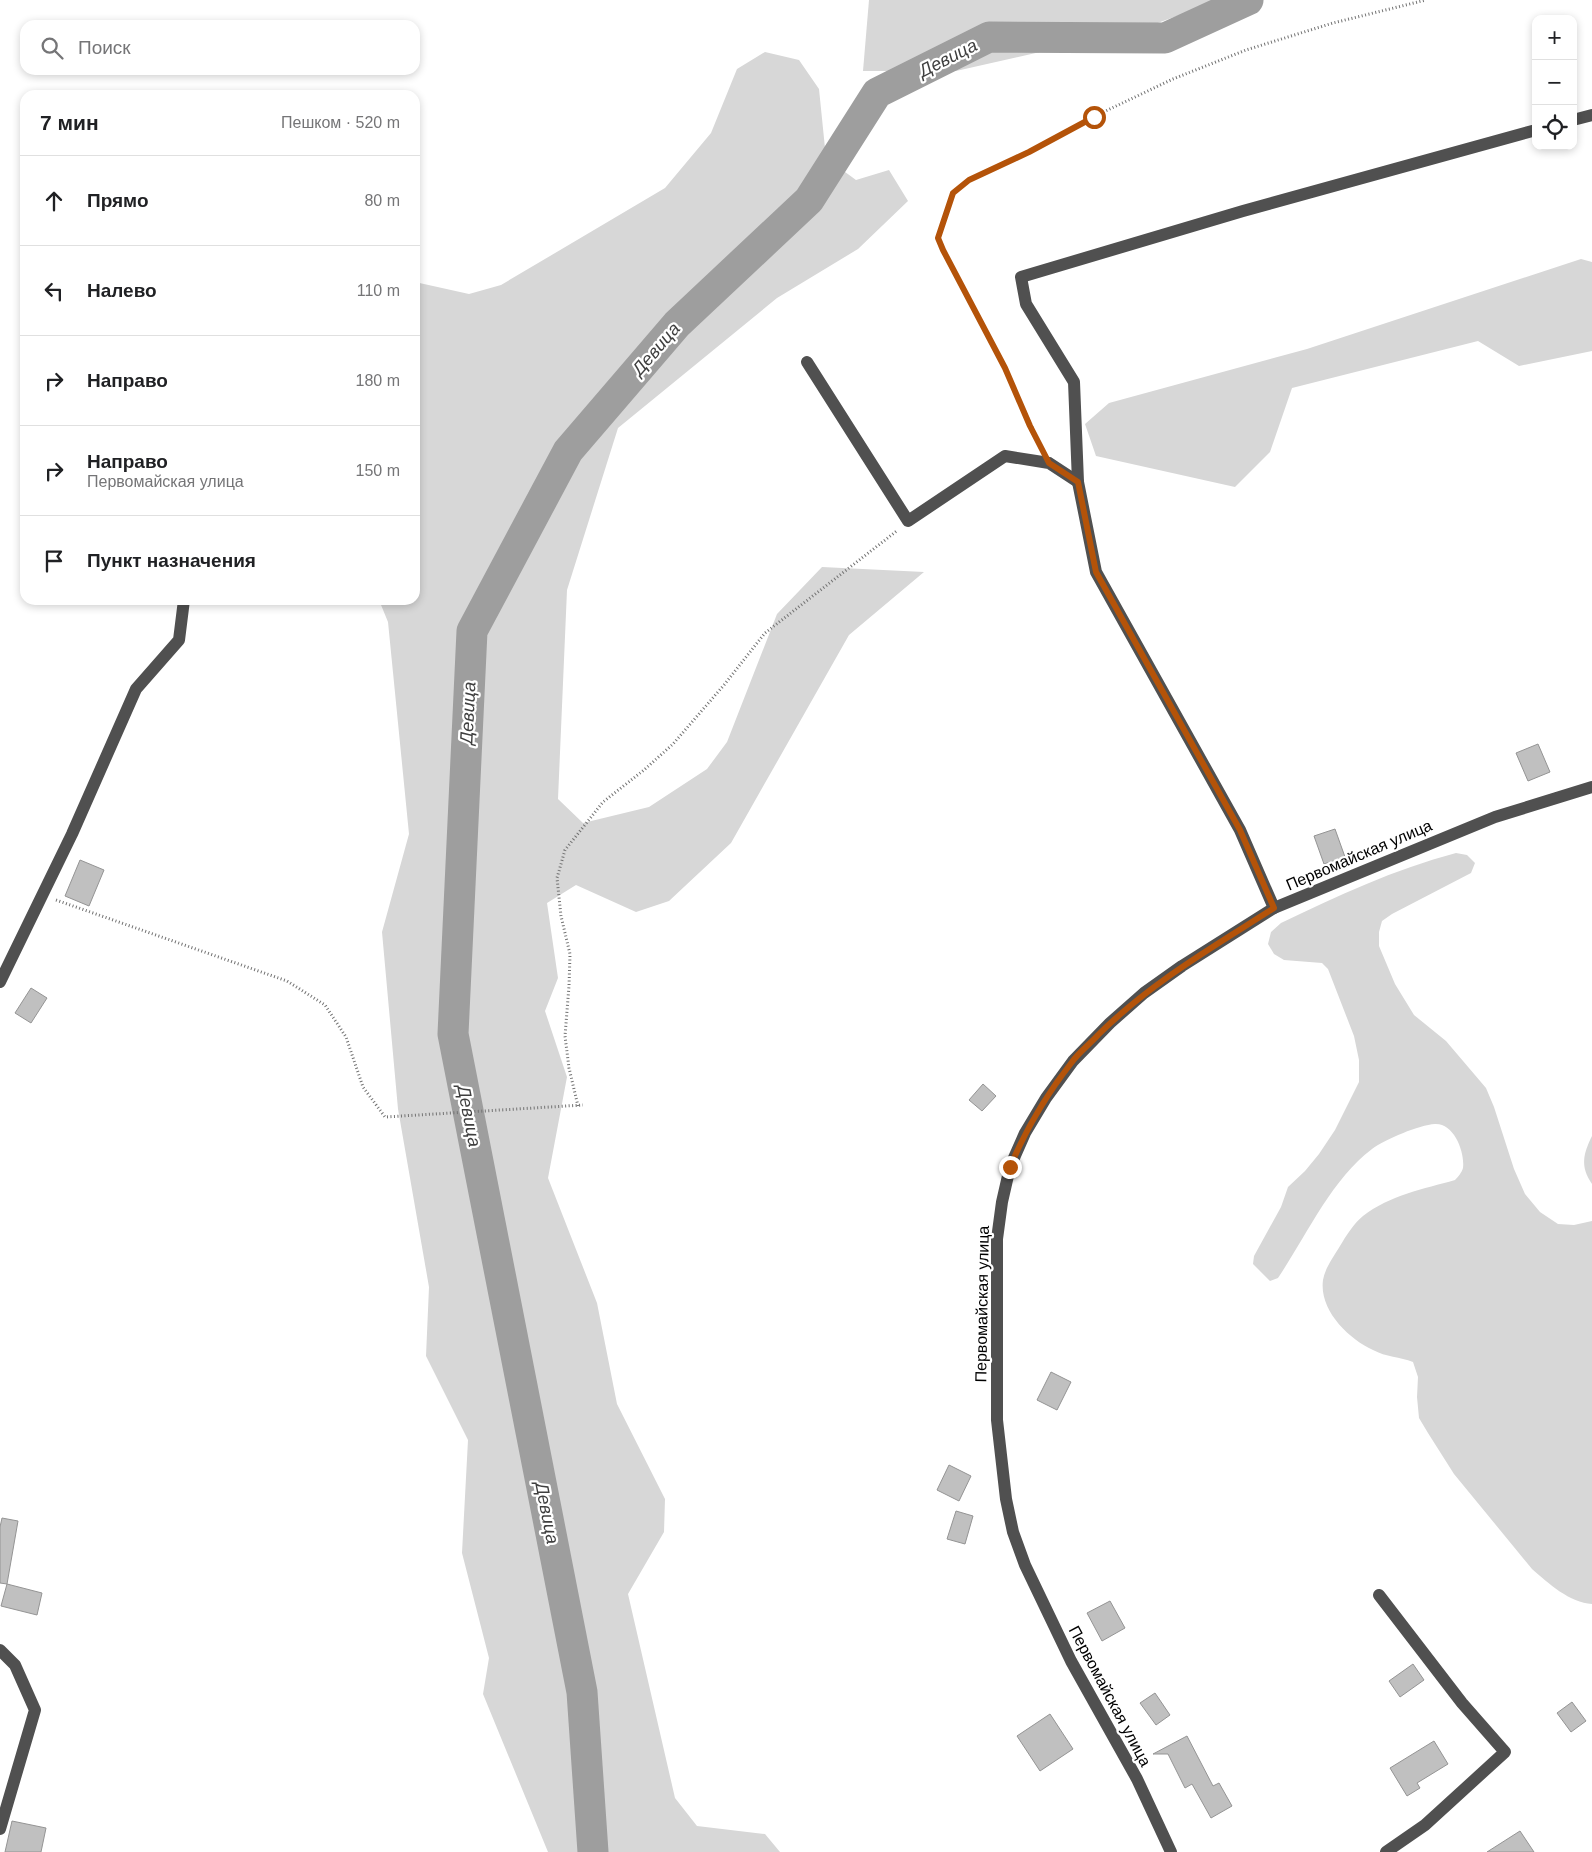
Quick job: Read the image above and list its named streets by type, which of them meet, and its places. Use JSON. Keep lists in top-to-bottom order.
{
  "streets": {
    "street": ["Первомайская улица"]
  },
  "water": ["Девица"],
  "page": {
    "map_buttons": ["+", "−"],
    "search": "Поиск",
    "heading": ["7 мин", "Пешком · 520 m"],
    "list": [
      ["Прямо", "80 m"],
      ["Налево", "110 m"],
      ["Направо", "180 m"],
      ["Направо", "Первомайская улица", "150 m"],
      "Пункт назначения"
    ]
  }
}
